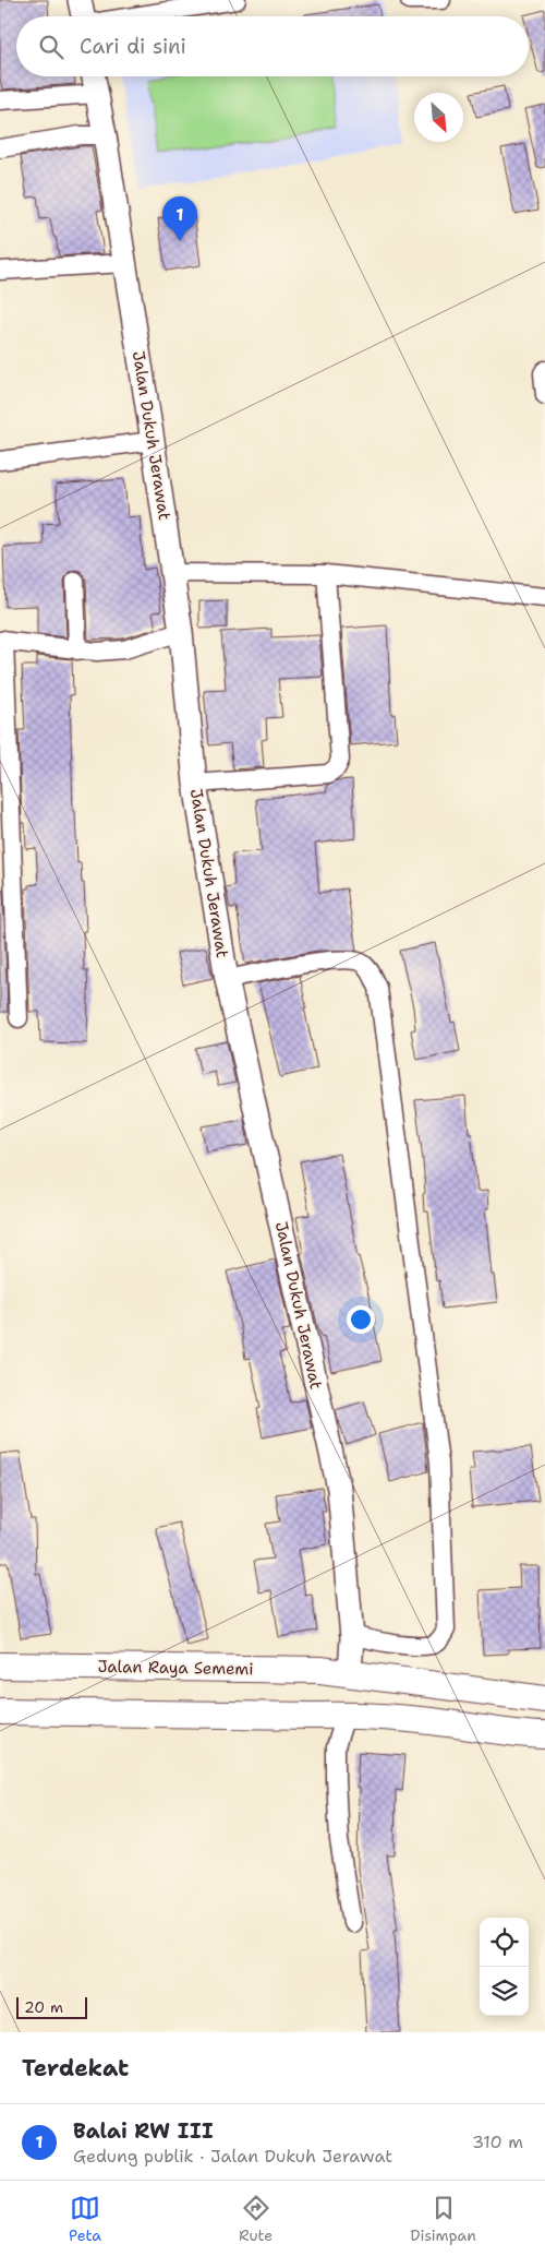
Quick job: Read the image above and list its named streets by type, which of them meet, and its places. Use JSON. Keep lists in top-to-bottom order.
{
  "streets": {
    "main road": ["Jalan Raya Sememi"],
    "street": ["Jalan Dukuh Jerawat"]
  },
  "crossings": [
    ["Jalan Dukuh Jerawat", "Jalan Raya Sememi"]
  ],
  "scale_bar": "20 m",
  "north": "bottom right",
  "page": {
    "search": "Cari di sini",
    "pins": "1",
    "scale": "20 m",
    "heading": "Terdekat",
    "list": [
      {
        "mark": "1",
        "name": "Balai RW III",
        "note": "Gedung publik · Jalan Dukuh Jerawat",
        "value": "310 m"
      }
    ],
    "nav": ["Peta", "Rute", "Disimpan"]
  }
}
